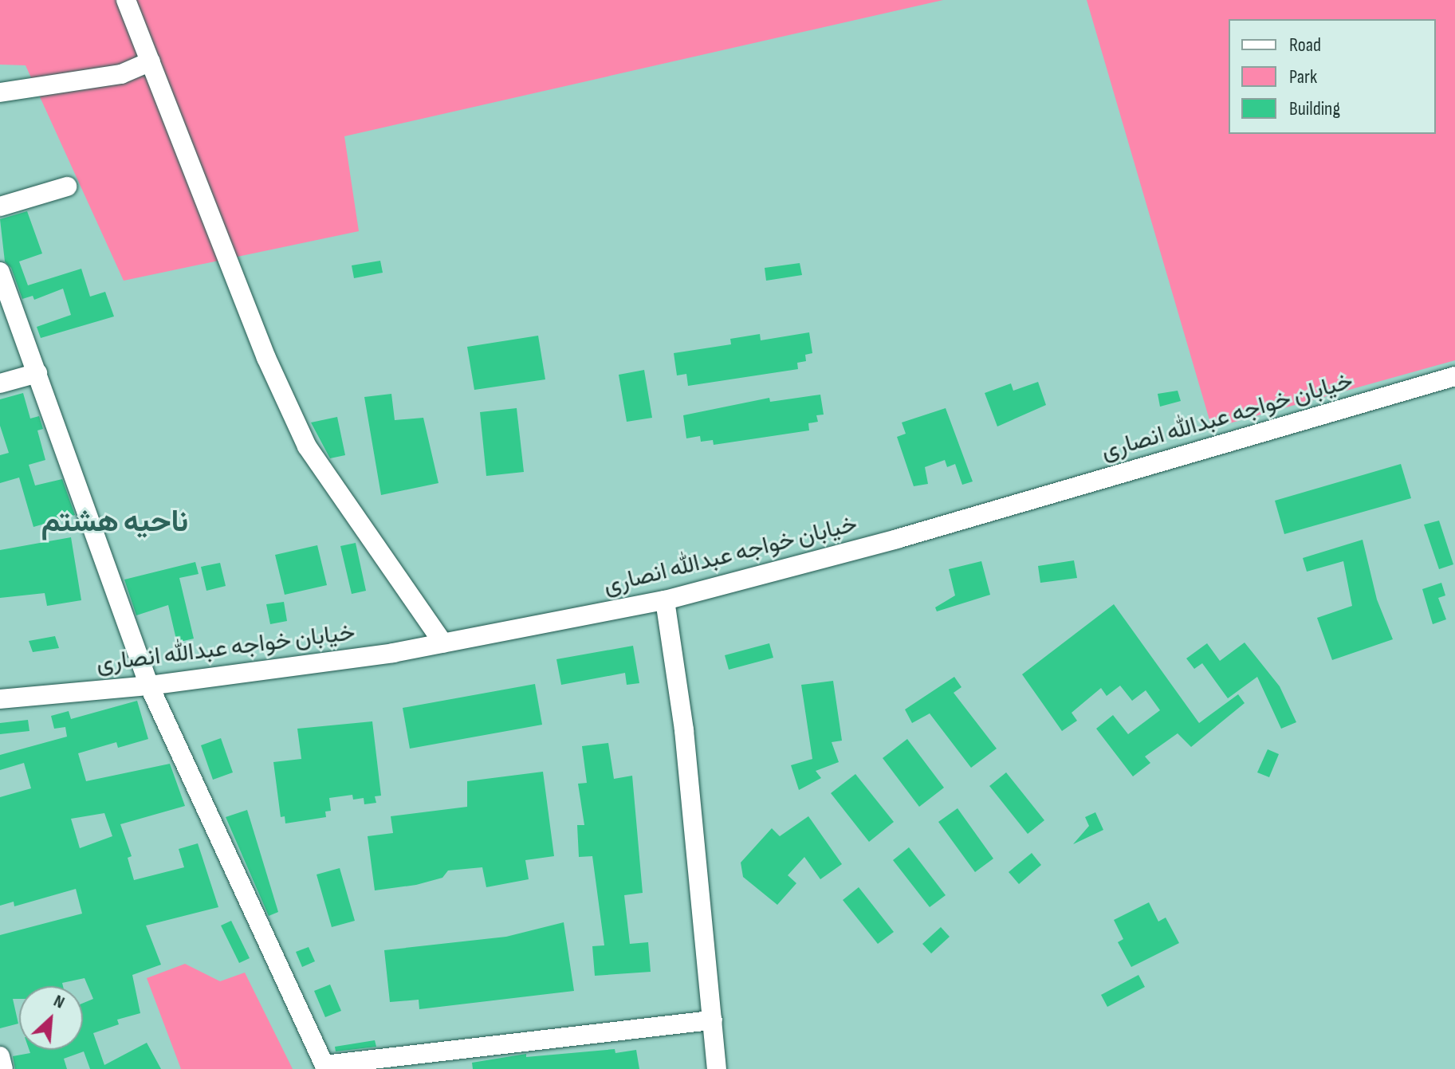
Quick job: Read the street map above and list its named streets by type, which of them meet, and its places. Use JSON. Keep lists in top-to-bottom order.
{
  "streets": {
    "street": ["خیابان خواجه عبدالله انصاری"]
  },
  "districts": ["ناحیه هشتم"],
  "legend": ["Road", "Park", "Building"],
  "north": "top right"
}
